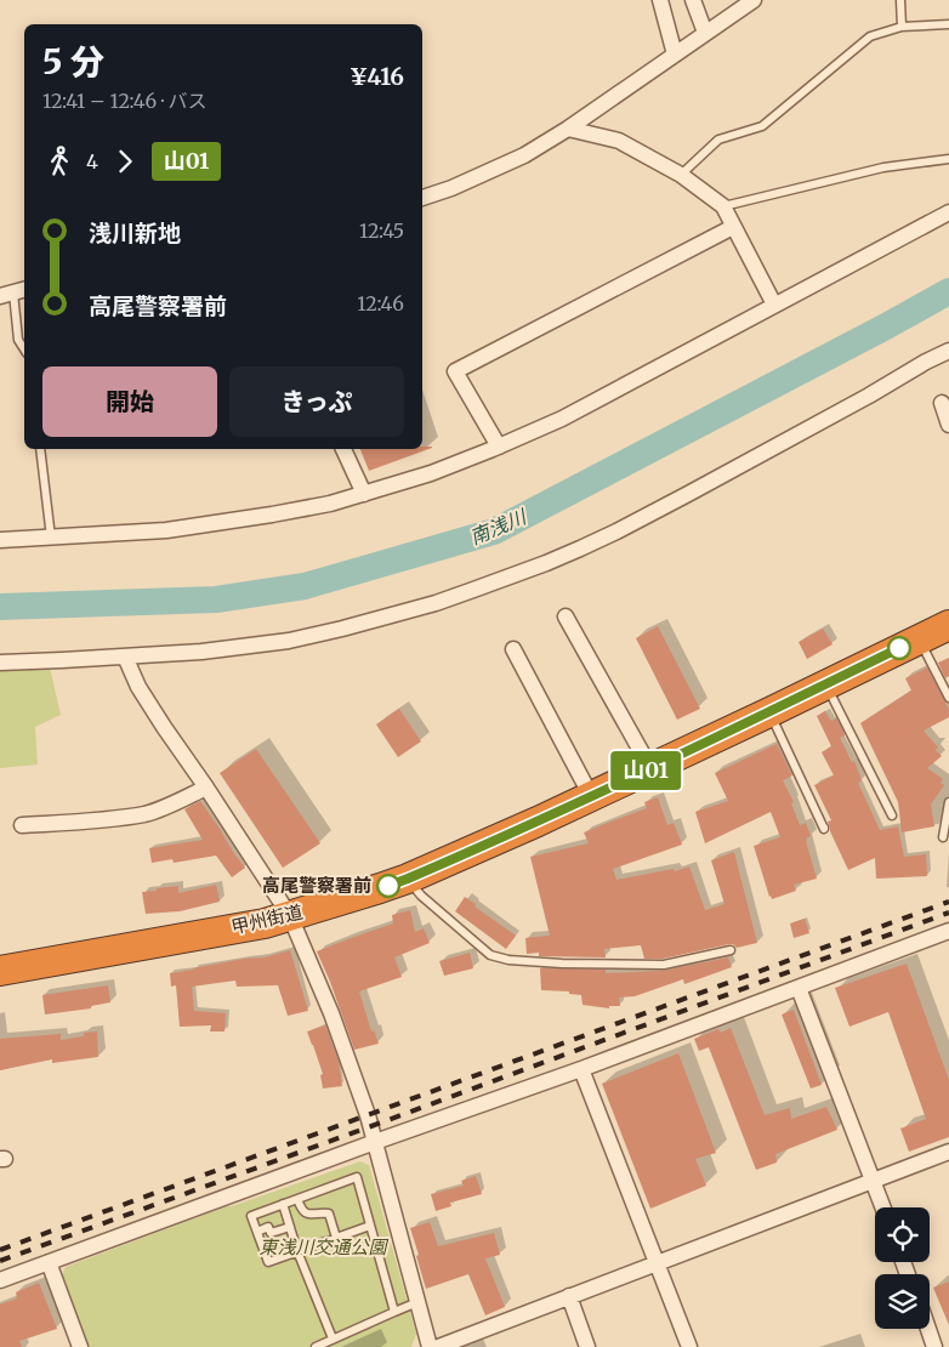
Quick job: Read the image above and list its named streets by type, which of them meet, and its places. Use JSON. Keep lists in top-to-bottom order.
{
  "streets": {
    "highway": ["甲州街道"]
  },
  "water": ["南浅川"],
  "parks": ["東浅川交通公園"],
  "places": ["高尾警察署前"],
  "lines": ["bus line 山01"],
  "page": {
    "on_map": "山01",
    "heading": ["5 分", "12:41 – 12:46 · バス", "¥416"],
    "legs": ["4", "山01"],
    "list": [
      {
        "name": "浅川新地",
        "value": "12:45"
      },
      {
        "name": "高尾警察署前",
        "value": "12:46"
      }
    ],
    "buttons": ["開始", "きっぷ"]
  }
}
